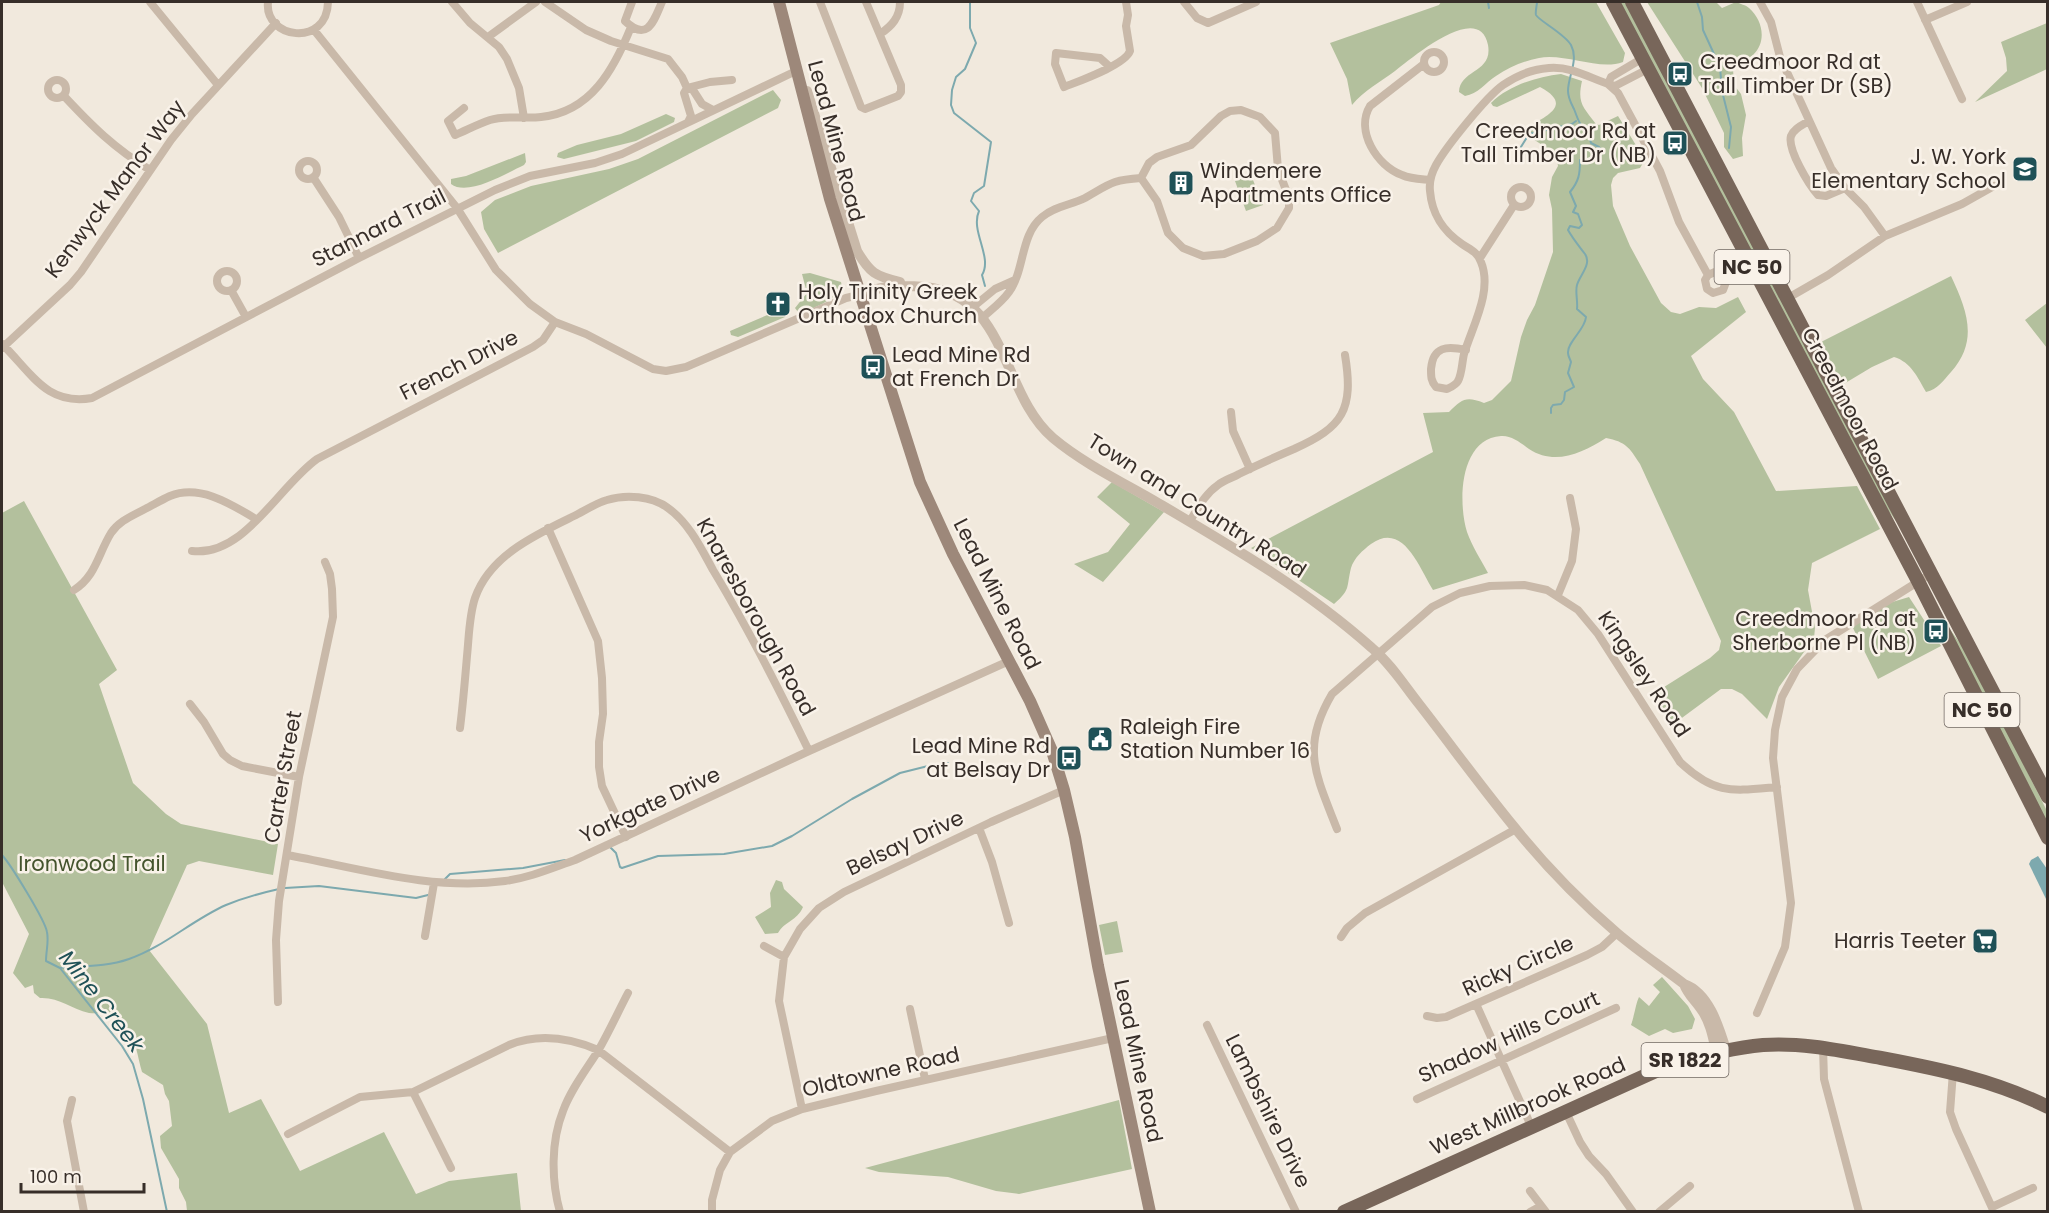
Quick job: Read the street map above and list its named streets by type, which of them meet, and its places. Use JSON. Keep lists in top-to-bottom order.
{
  "streets": {
    "main road": [
      "Lead Mine Road",
      "NC 50",
      "Creedmoor Road",
      "SR 1822",
      "West Millbrook Road"
    ],
    "street": [
      "Kenwyck Manor Way",
      "Stannard Trail",
      "French Drive",
      "Town and Country Road",
      "Knaresborough Road",
      "Kingsley Road",
      "Carter Street",
      "Yorkgate Drive",
      "Belsay Drive",
      "Ricky Circle",
      "Shadow Hills Court",
      "Oldtowne Road",
      "Lambshire Drive"
    ]
  },
  "crossings": [
    ["Lead Mine Road", "Stannard Trail"],
    ["Lead Mine Road", "Town and Country Road"],
    ["Lead Mine Road", "Yorkgate Drive"],
    ["Lead Mine Road", "Belsay Drive"],
    ["Lead Mine Road", "Oldtowne Road"],
    ["Kenwyck Manor Way", "Stannard Trail"],
    ["Town and Country Road", "Kingsley Road"],
    ["Town and Country Road", "Ricky Circle"],
    ["Town and Country Road", "West Millbrook Road"],
    ["Knaresborough Road", "Yorkgate Drive"],
    ["Carter Street", "Yorkgate Drive"],
    ["Belsay Drive", "Oldtowne Road"]
  ],
  "water": ["Mine Creek"],
  "parks": ["Ironwood Trail"],
  "places": {
    "bus stop": [
      "Creedmoor Rd at Tall Timber Dr (SB)",
      "Creedmoor Rd at Tall Timber Dr (NB)",
      "Lead Mine Rd at French Dr",
      "Creedmoor Rd at Sherborne Pl (NB)",
      "Lead Mine Rd at Belsay Dr"
    ],
    "school or university": ["J. W. York Elementary School"],
    "building": ["Windemere Apartments Office"],
    "church": ["Holy Trinity Greek Orthodox Church"],
    "public building": ["Raleigh Fire Station Number 16"],
    "supermarket": ["Harris Teeter"]
  },
  "scale_bar": "100 m"
}
